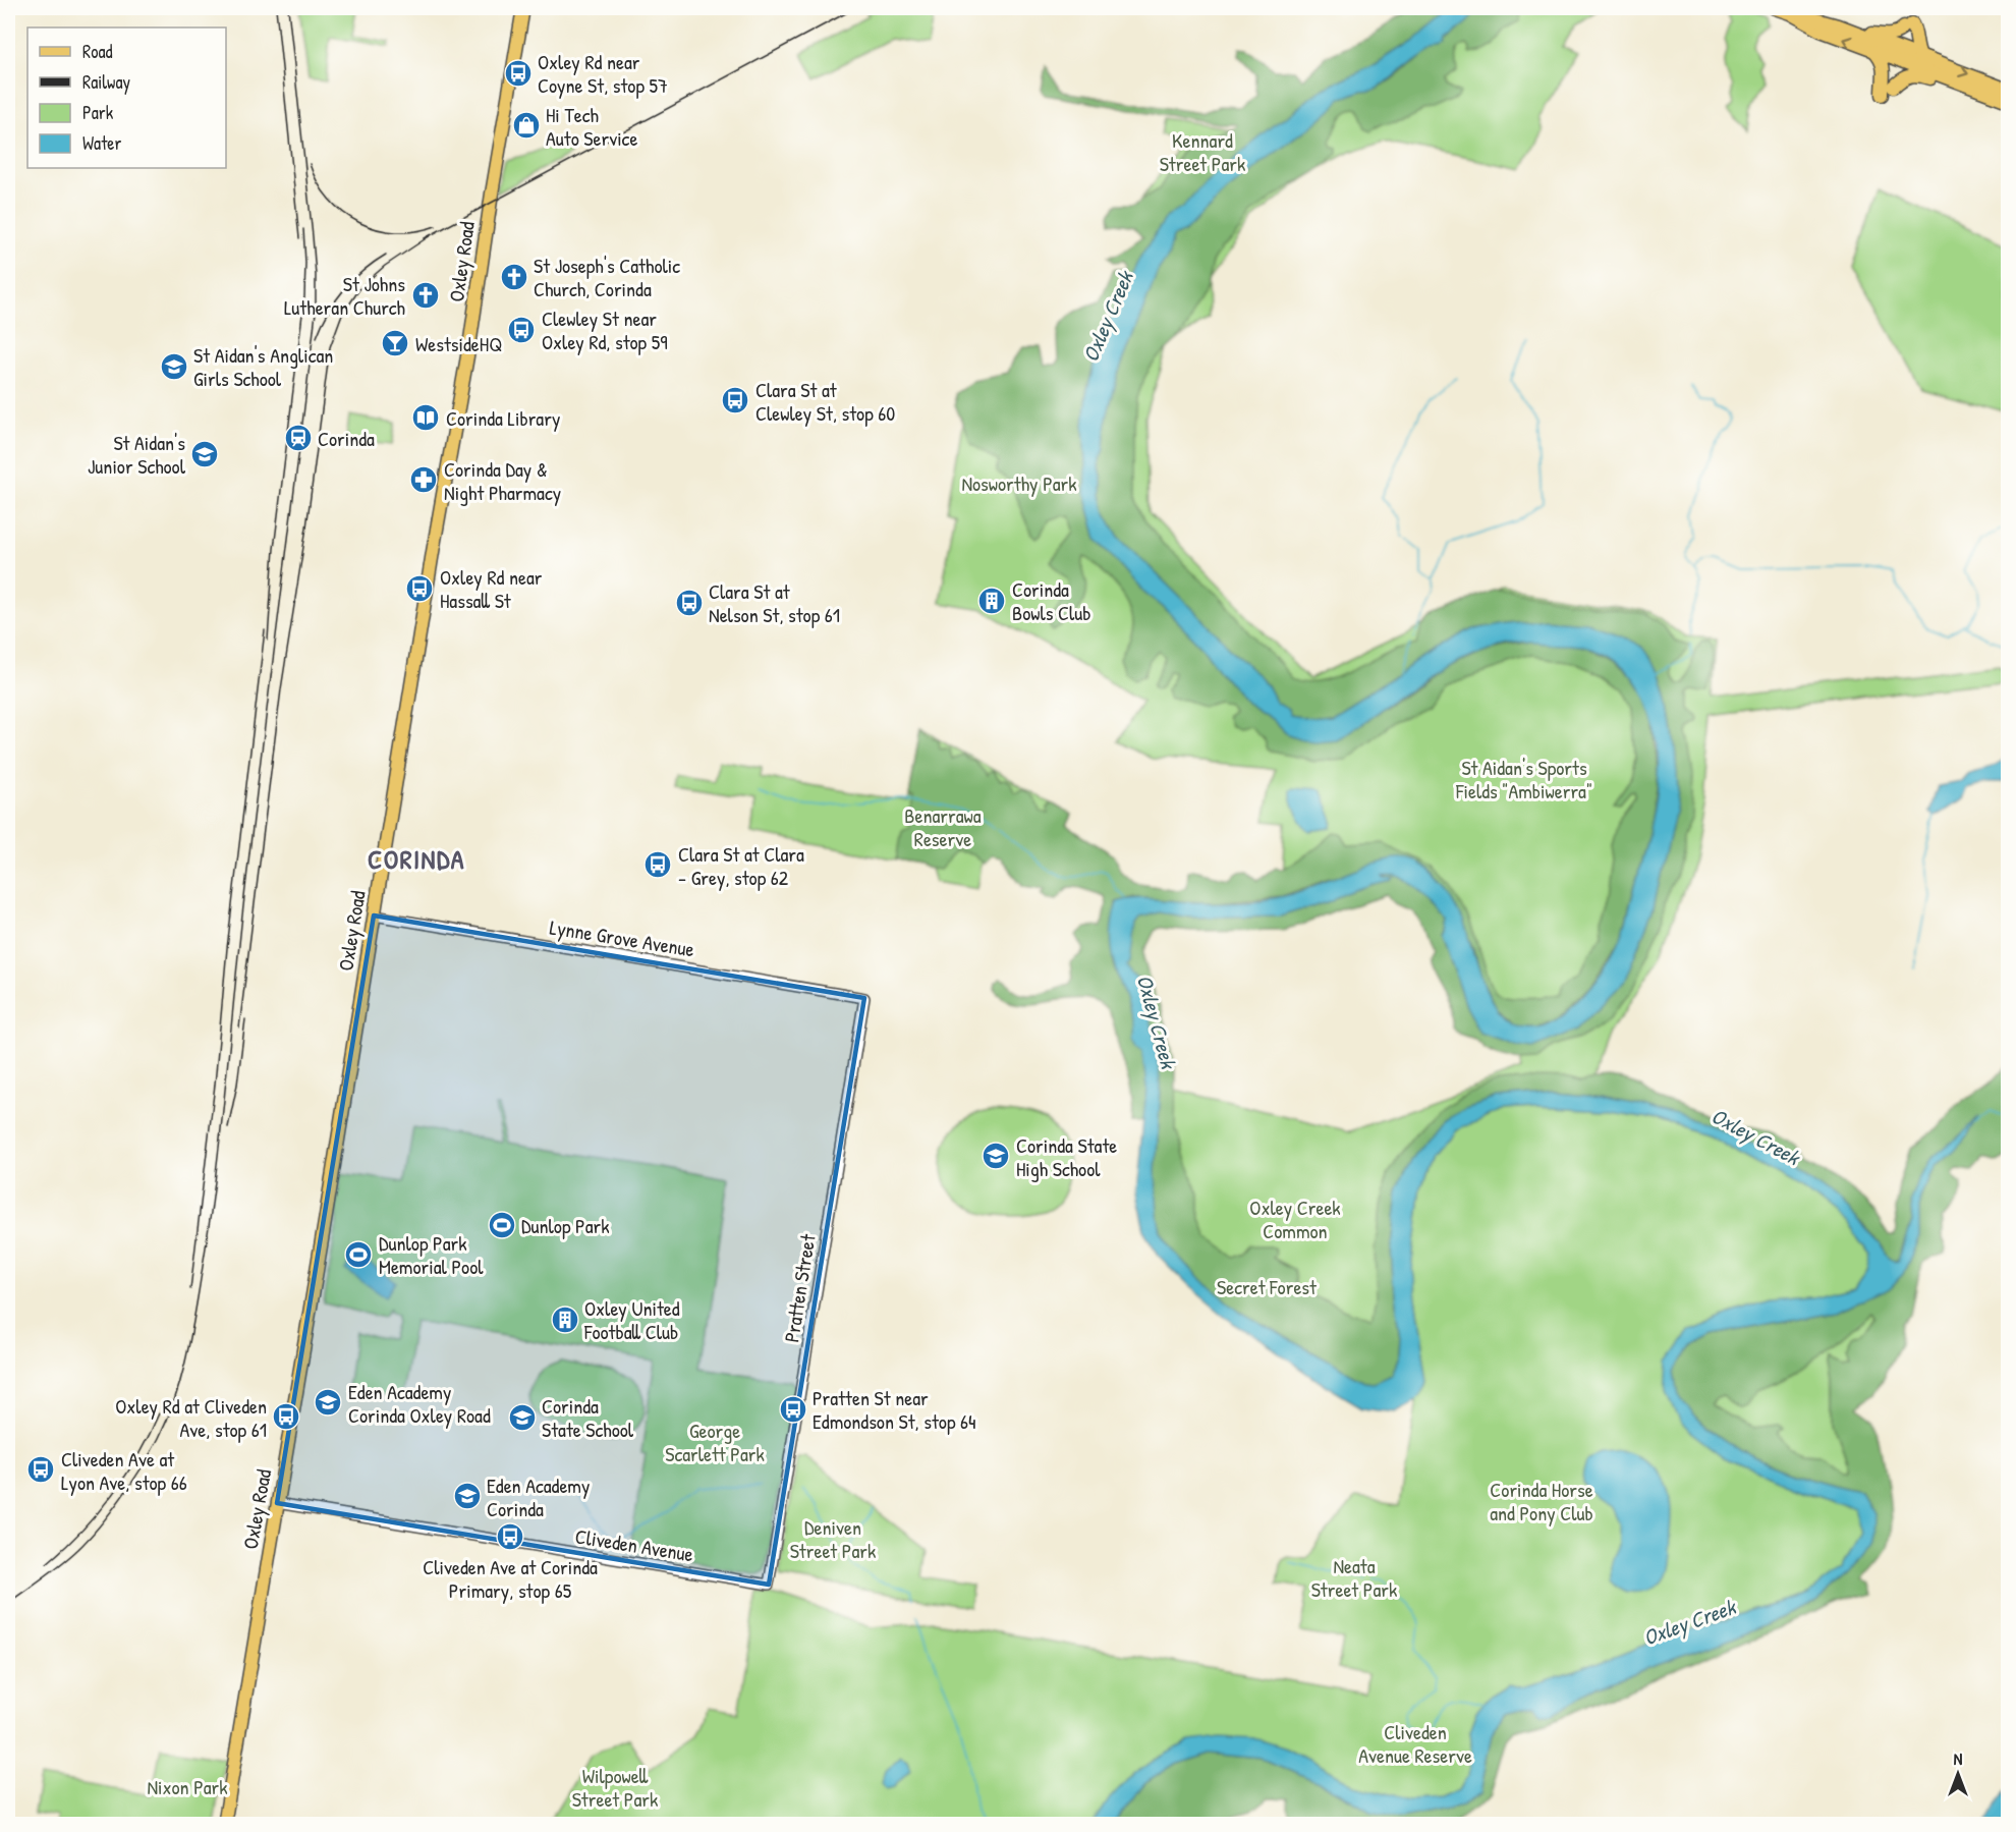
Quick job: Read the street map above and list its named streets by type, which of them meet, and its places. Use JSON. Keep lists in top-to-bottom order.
{
  "streets": {
    "main road": ["Oxley Road"],
    "street": ["Lynne Grove Avenue", "Pratten Street", "Cliveden Avenue"]
  },
  "crossings": [
    ["Oxley Road", "Lynne Grove Avenue"],
    ["Oxley Road", "Cliveden Avenue"],
    ["Lynne Grove Avenue", "Pratten Street"],
    ["Pratten Street", "Cliveden Avenue"]
  ],
  "districts": ["CORINDA"],
  "water": ["Oxley Creek"],
  "parks": [
    "Kennard Street Park",
    "Nosworthy Park",
    "St Aidan's Sports Fields \"Ambiwerra\"",
    "Benarrawa Reserve",
    "Oxley Creek Common",
    "Secret Forest",
    "George Scarlett Park",
    "Corinda Horse and Pony Club",
    "Deniven Street Park",
    "Neata Street Park",
    "Cliveden Avenue Reserve",
    "Wilpowell Street Park",
    "Nixon Park"
  ],
  "places": {
    "bus stop": [
      "Oxley Rd near Coyne St, stop 57",
      "Clewley St near Oxley Rd, stop 59",
      "Clara St at Clewley St, stop 60",
      "Oxley Rd near Hassall St",
      "Clara St at Nelson St, stop 61",
      "Clara St at Clara - Grey, stop 62",
      "Pratten St near Edmondson St, stop 64",
      "Oxley Rd at Cliveden Ave, stop 61",
      "Cliveden Ave at Lyon Ave, stop 66",
      "Cliveden Ave at Corinda Primary, stop 65"
    ],
    "shop": ["Hi Tech Auto Service"],
    "church": ["St Joseph's Catholic Church, Corinda", "St Johns Lutheran Church"],
    "bar": ["WestsideHQ"],
    "school or university": [
      "St Aidan's Anglican Girls School",
      "St Aidan's Junior School",
      "Corinda State High School",
      "Eden Academy Corinda Oxley Road",
      "Corinda State School",
      "Eden Academy Corinda"
    ],
    "library": ["Corinda Library"],
    "station": ["Corinda"],
    "pharmacy": ["Corinda Day & Night Pharmacy"],
    "building": ["Corinda Bowls Club", "Oxley United Football Club"],
    "sports": ["Dunlop Park", "Dunlop Park Memorial Pool"]
  },
  "legend": [
    "Road",
    "Railway",
    "Park",
    "Water"
  ],
  "north": "top"
}
